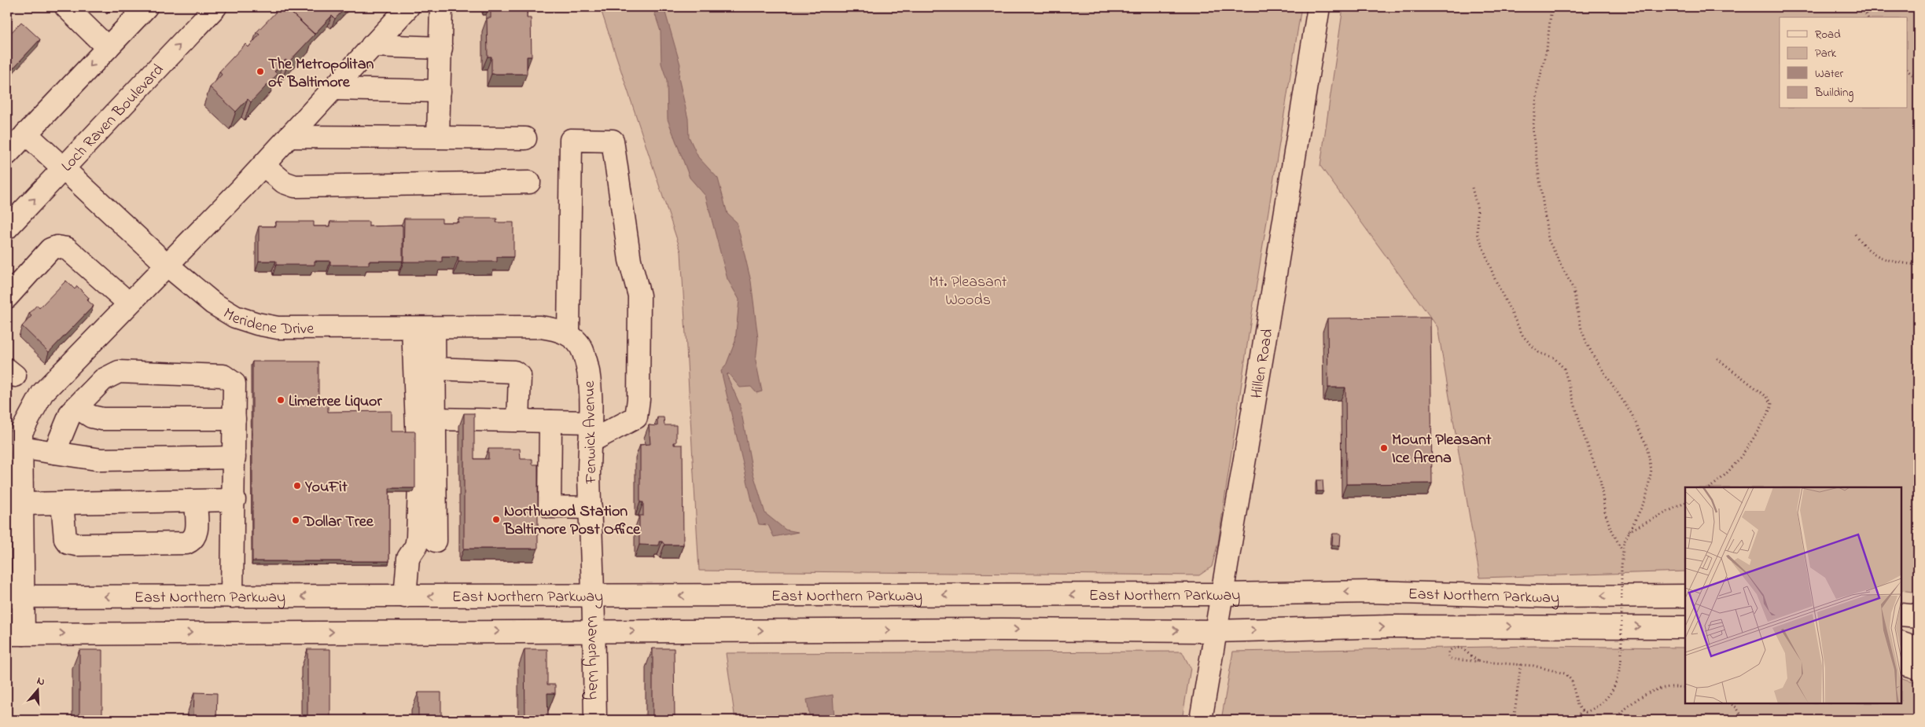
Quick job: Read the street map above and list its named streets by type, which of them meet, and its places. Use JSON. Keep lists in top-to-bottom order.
{
  "streets": {
    "main road": [
      "Loch Raven Boulevard",
      "Meridene Drive",
      "Hillen Road",
      "Fenwick Avenue",
      "East Northern Parkway",
      "Waverly Way"
    ]
  },
  "crossings": [
    ["Loch Raven Boulevard", "Meridene Drive"],
    ["Meridene Drive", "Fenwick Avenue"],
    ["Hillen Road", "East Northern Parkway"],
    ["Fenwick Avenue", "East Northern Parkway"],
    ["Fenwick Avenue", "Waverly Way"],
    ["East Northern Parkway", "Waverly Way"]
  ],
  "parks": ["Mt. Pleasant Woods"],
  "places": [
    "The Metropolitan of Baltimore",
    "Limetree Liquor",
    "Mount Pleasant Ice Arena",
    "YouFit",
    "Northwood Station Baltimore Post Office",
    "Dollar Tree"
  ],
  "legend": [
    "Road",
    "Park",
    "Water",
    "Building"
  ],
  "north": "top"
}
